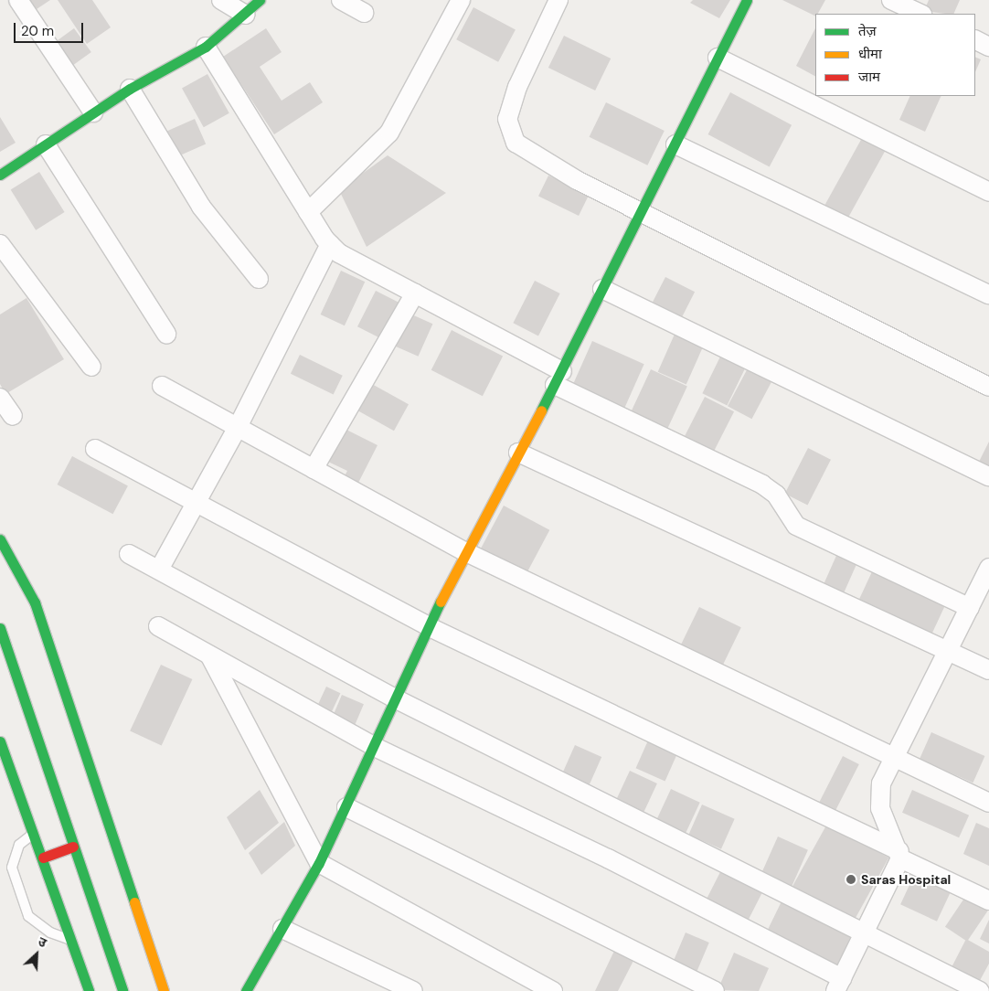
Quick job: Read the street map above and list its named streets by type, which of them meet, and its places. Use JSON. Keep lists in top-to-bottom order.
{
  "places": ["Saras Hospital"],
  "legend": ["तेज़", "धीमा", "जाम"],
  "scale_bar": "20 m",
  "north": "top right"
}
